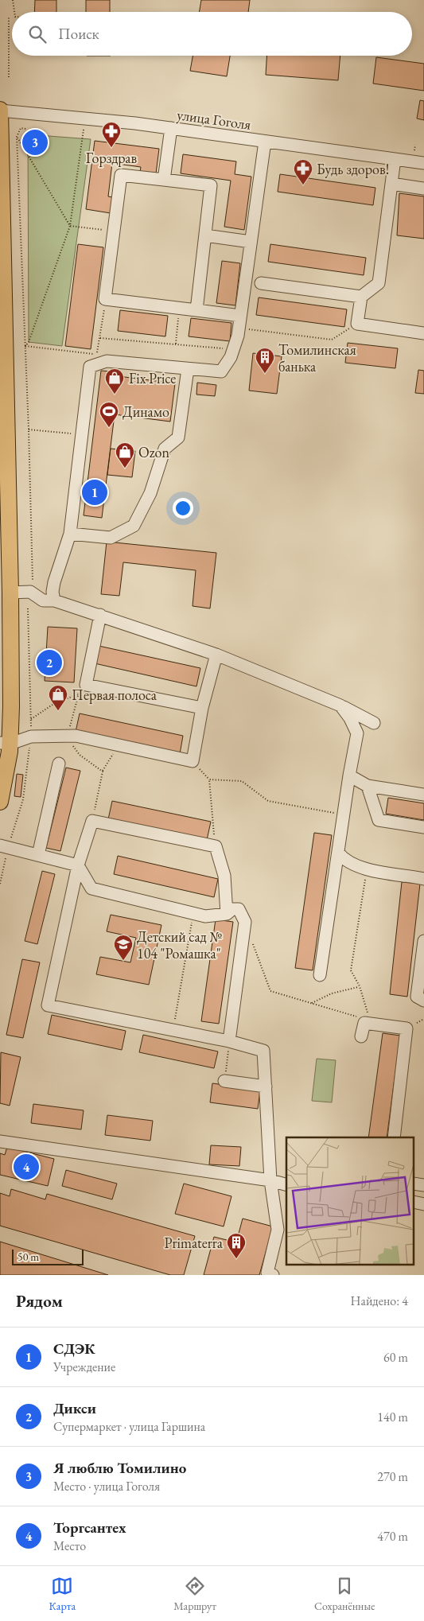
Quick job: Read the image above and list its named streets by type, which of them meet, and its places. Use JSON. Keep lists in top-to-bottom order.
{
  "streets": {
    "street": ["улица Гоголя"]
  },
  "places": {
    "pharmacy": ["Горздрав", "Будь здоров!"],
    "building": ["Томилинская банька", "Primaterra"],
    "shop": ["Fix Price", "Ozon", "Первая полоса"],
    "sports": ["Динамо"],
    "school or university": ["Детский сад № 104 \"Ромашка\""]
  },
  "scale_bar": "50 m",
  "page": {
    "search": "Поиск",
    "pins": [
      "3",
      "1",
      "2",
      "4"
    ],
    "scale": "50 m",
    "heading": ["Рядом", "Найдено: 4"],
    "list": [
      {
        "mark": "1",
        "name": "СДЭК",
        "note": "Учреждение",
        "value": "60 m"
      },
      {
        "mark": "2",
        "name": "Дикси",
        "note": "Супермаркет · улица Гаршина",
        "value": "140 m"
      },
      {
        "mark": "3",
        "name": "Я люблю Томилино",
        "note": "Место · улица Гоголя",
        "value": "270 m"
      },
      {
        "mark": "4",
        "name": "Торгсантех",
        "note": "Место",
        "value": "470 m"
      }
    ],
    "nav": ["Карта", "Маршрут", "Сохранённые"]
  }
}
